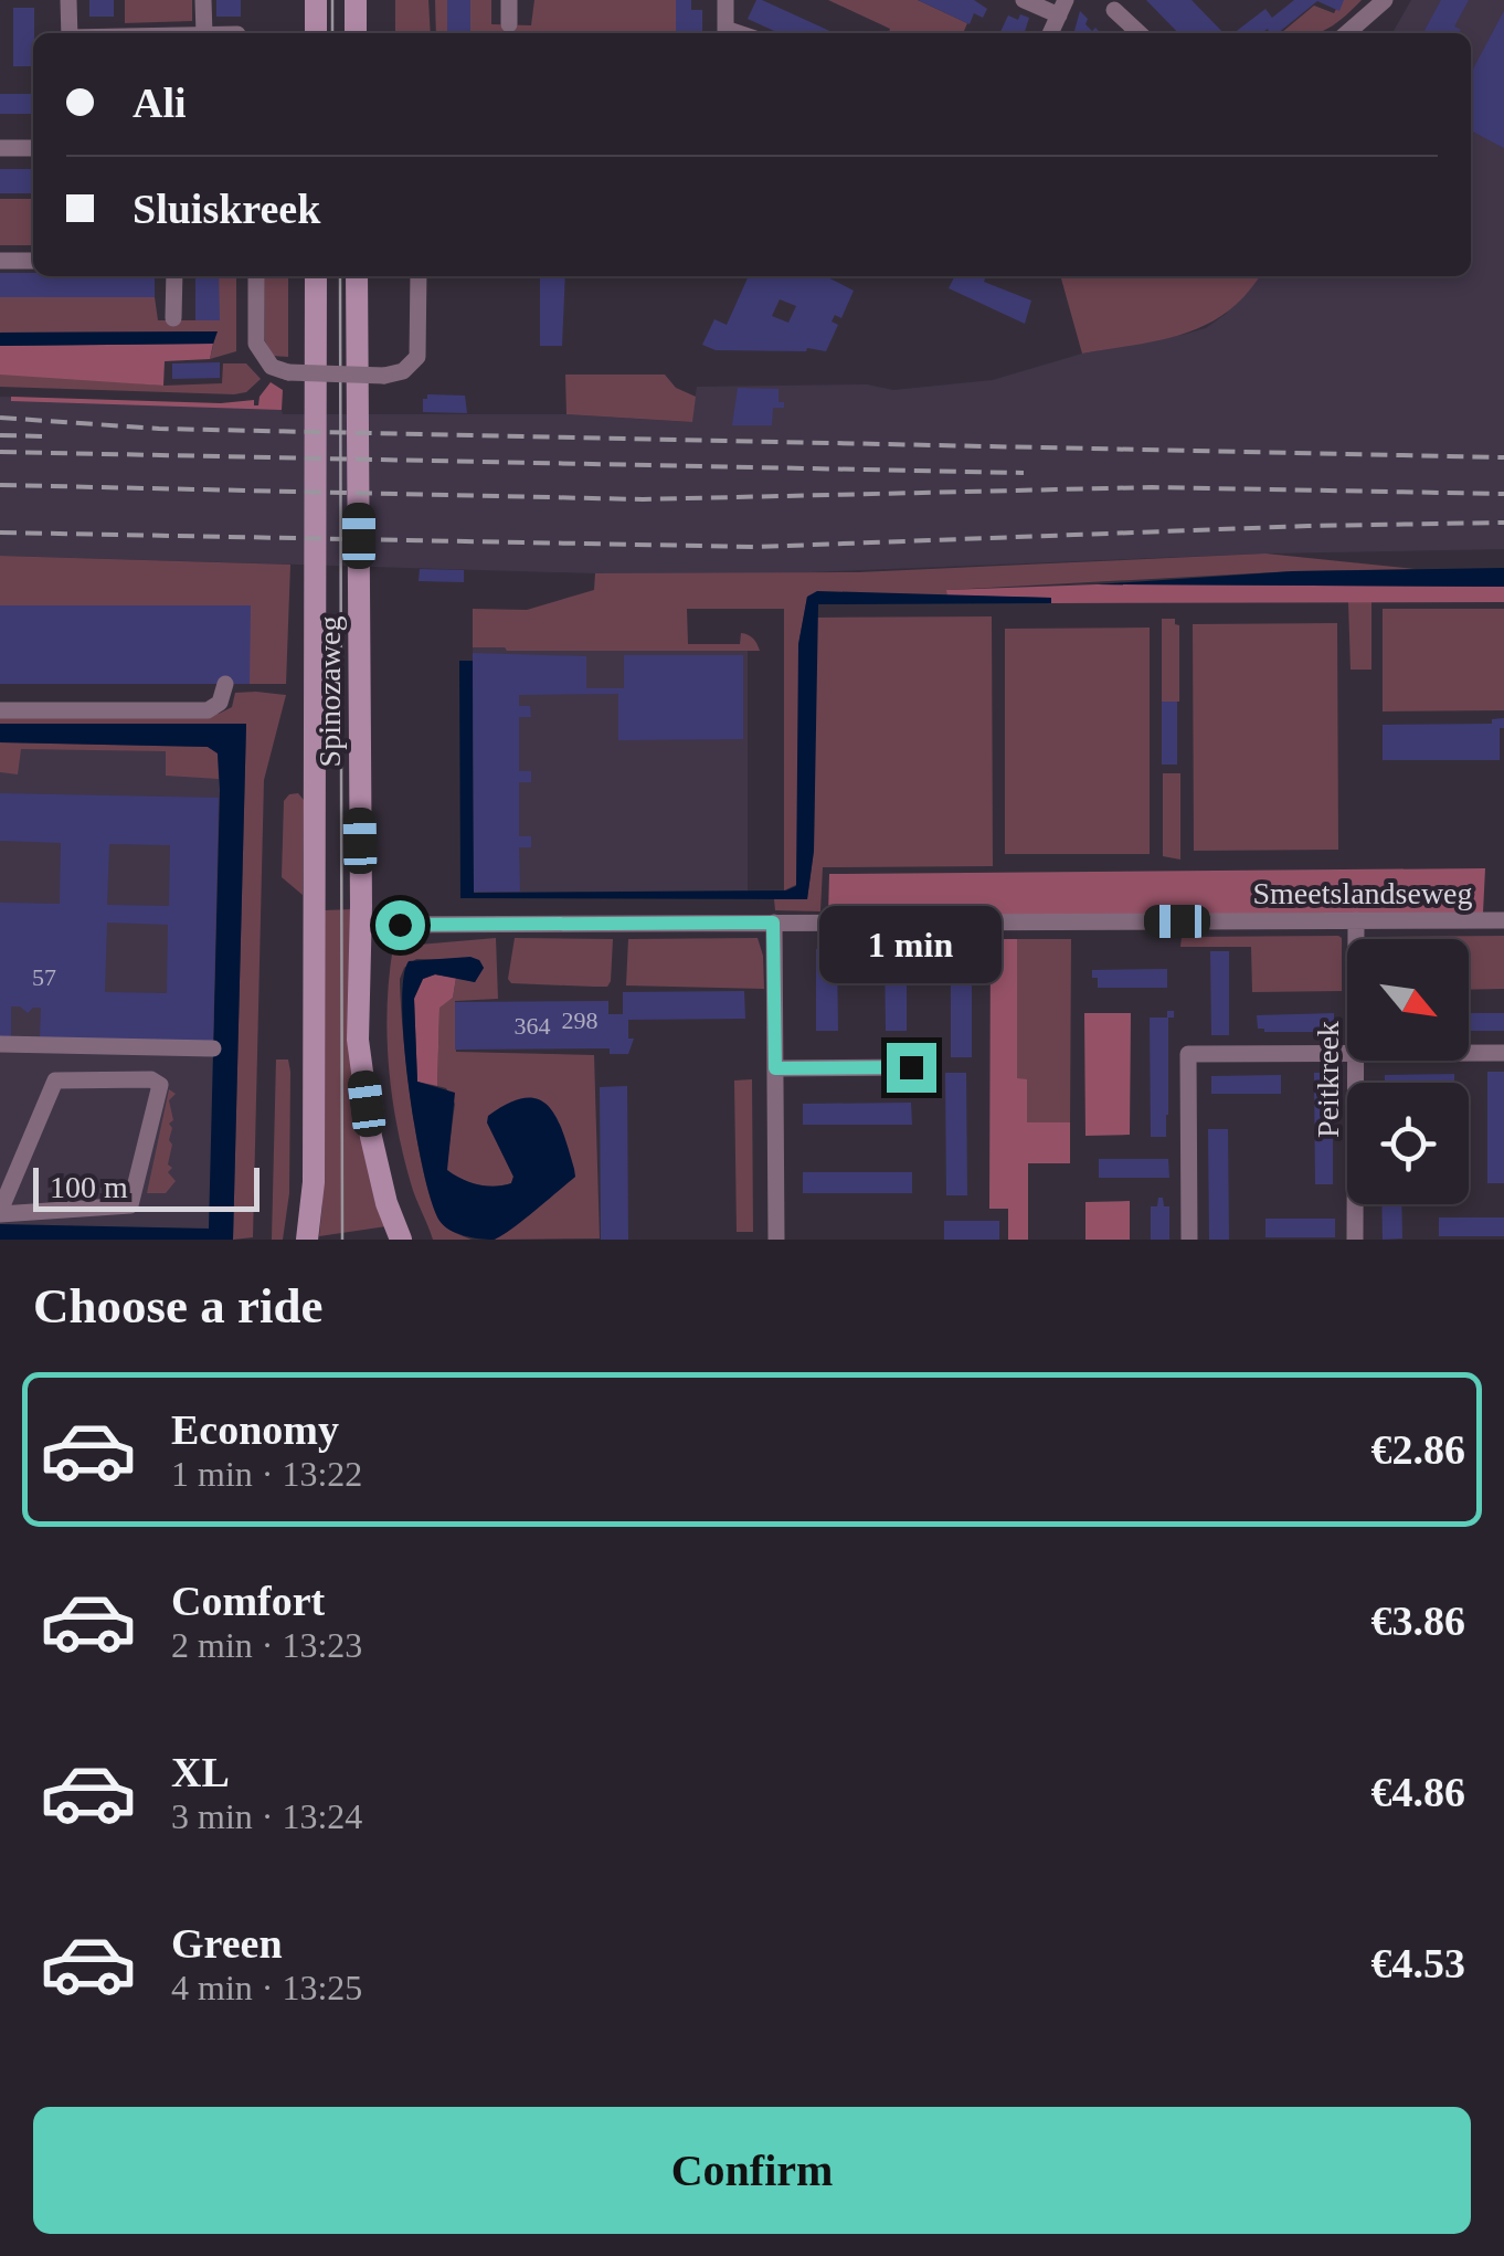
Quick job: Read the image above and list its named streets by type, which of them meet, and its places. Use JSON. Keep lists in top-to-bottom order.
{
  "streets": {
    "main road": ["Spinozaweg"],
    "street": ["Smeetslandseweg", "Peitkreek"]
  },
  "crossings": [
    ["Spinozaweg", "Smeetslandseweg"],
    ["Smeetslandseweg", "Peitkreek"]
  ],
  "house_numbers": ["57", "298", "364"],
  "scale_bar": "100 m",
  "north": "bottom right",
  "page": {
    "banner": ["Ali", "Sluiskreek"],
    "bubble": "1 min",
    "scale": "100 m",
    "heading": "Choose a ride",
    "list": [
      {
        "name": "Economy",
        "note": "1 min · 13:22",
        "value": "€2.86"
      },
      {
        "name": "Comfort",
        "note": "2 min · 13:23",
        "value": "€3.86"
      },
      {
        "name": "XL",
        "note": "3 min · 13:24",
        "value": "€4.86"
      },
      {
        "name": "Green",
        "note": "4 min · 13:25",
        "value": "€4.53"
      }
    ],
    "buttons": "Confirm"
  }
}
